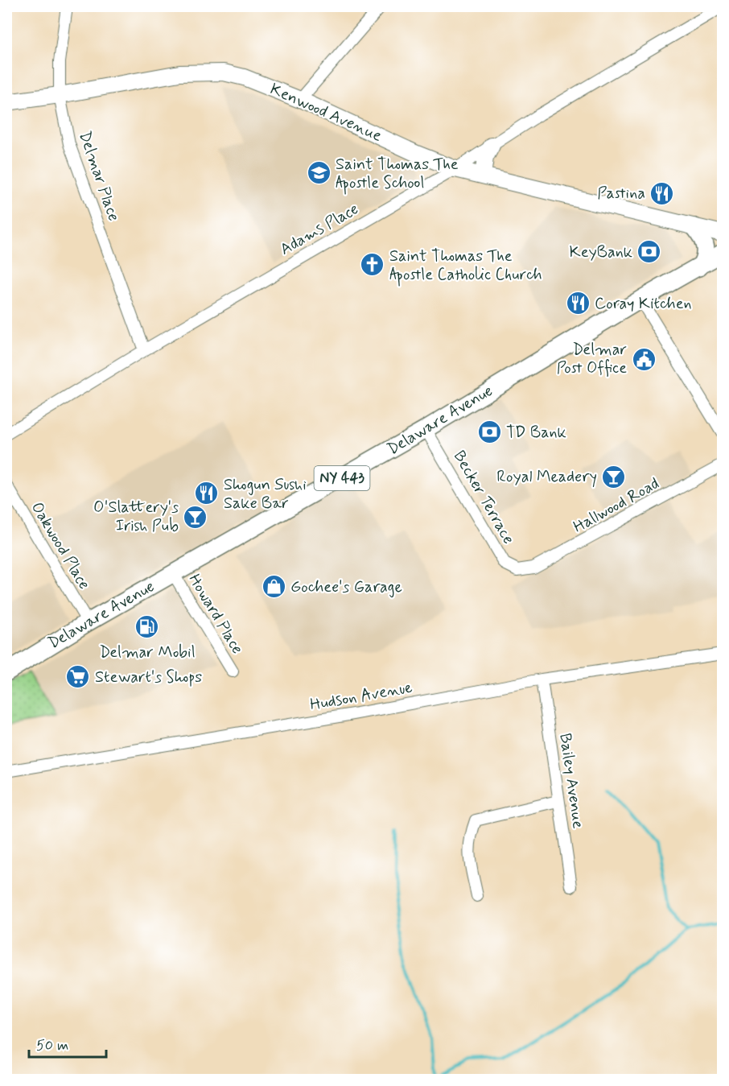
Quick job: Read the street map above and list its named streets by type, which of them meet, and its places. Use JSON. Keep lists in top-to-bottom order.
{
  "streets": {
    "main road": ["Delaware Avenue", "NY 443"],
    "street": [
      "Kenwood Avenue",
      "Delmar Place",
      "Adams Place",
      "Becker Terrace",
      "Hallwood Road",
      "Oakwood Place",
      "Howard Place",
      "Hudson Avenue",
      "Bailey Avenue"
    ]
  },
  "crossings": [
    ["Kenwood Avenue", "Delmar Place"],
    ["Kenwood Avenue", "Adams Place"],
    ["Delmar Place", "Adams Place"],
    ["Delaware Avenue", "Becker Terrace"],
    ["Delaware Avenue", "Oakwood Place"],
    ["Delaware Avenue", "Howard Place"],
    ["Becker Terrace", "Hallwood Road"],
    ["Hudson Avenue", "Bailey Avenue"]
  ],
  "places": {
    "school or university": ["Saint Thomas The Apostle School"],
    "restaurant": ["Pastina", "Coray Kitchen", "Shogun Sushi Sake Bar"],
    "bank": ["KeyBank", "TD Bank"],
    "church": ["Saint Thomas The Apostle Catholic Church"],
    "public building": ["Delmar Post Office"],
    "bar": ["Royal Meadery", "O'Slattery's Irish Pub"],
    "shop": ["Gochee's Garage"],
    "fuel station": ["Delmar Mobil"],
    "supermarket": ["Stewart's Shops"]
  },
  "scale_bar": "50 m"
}
